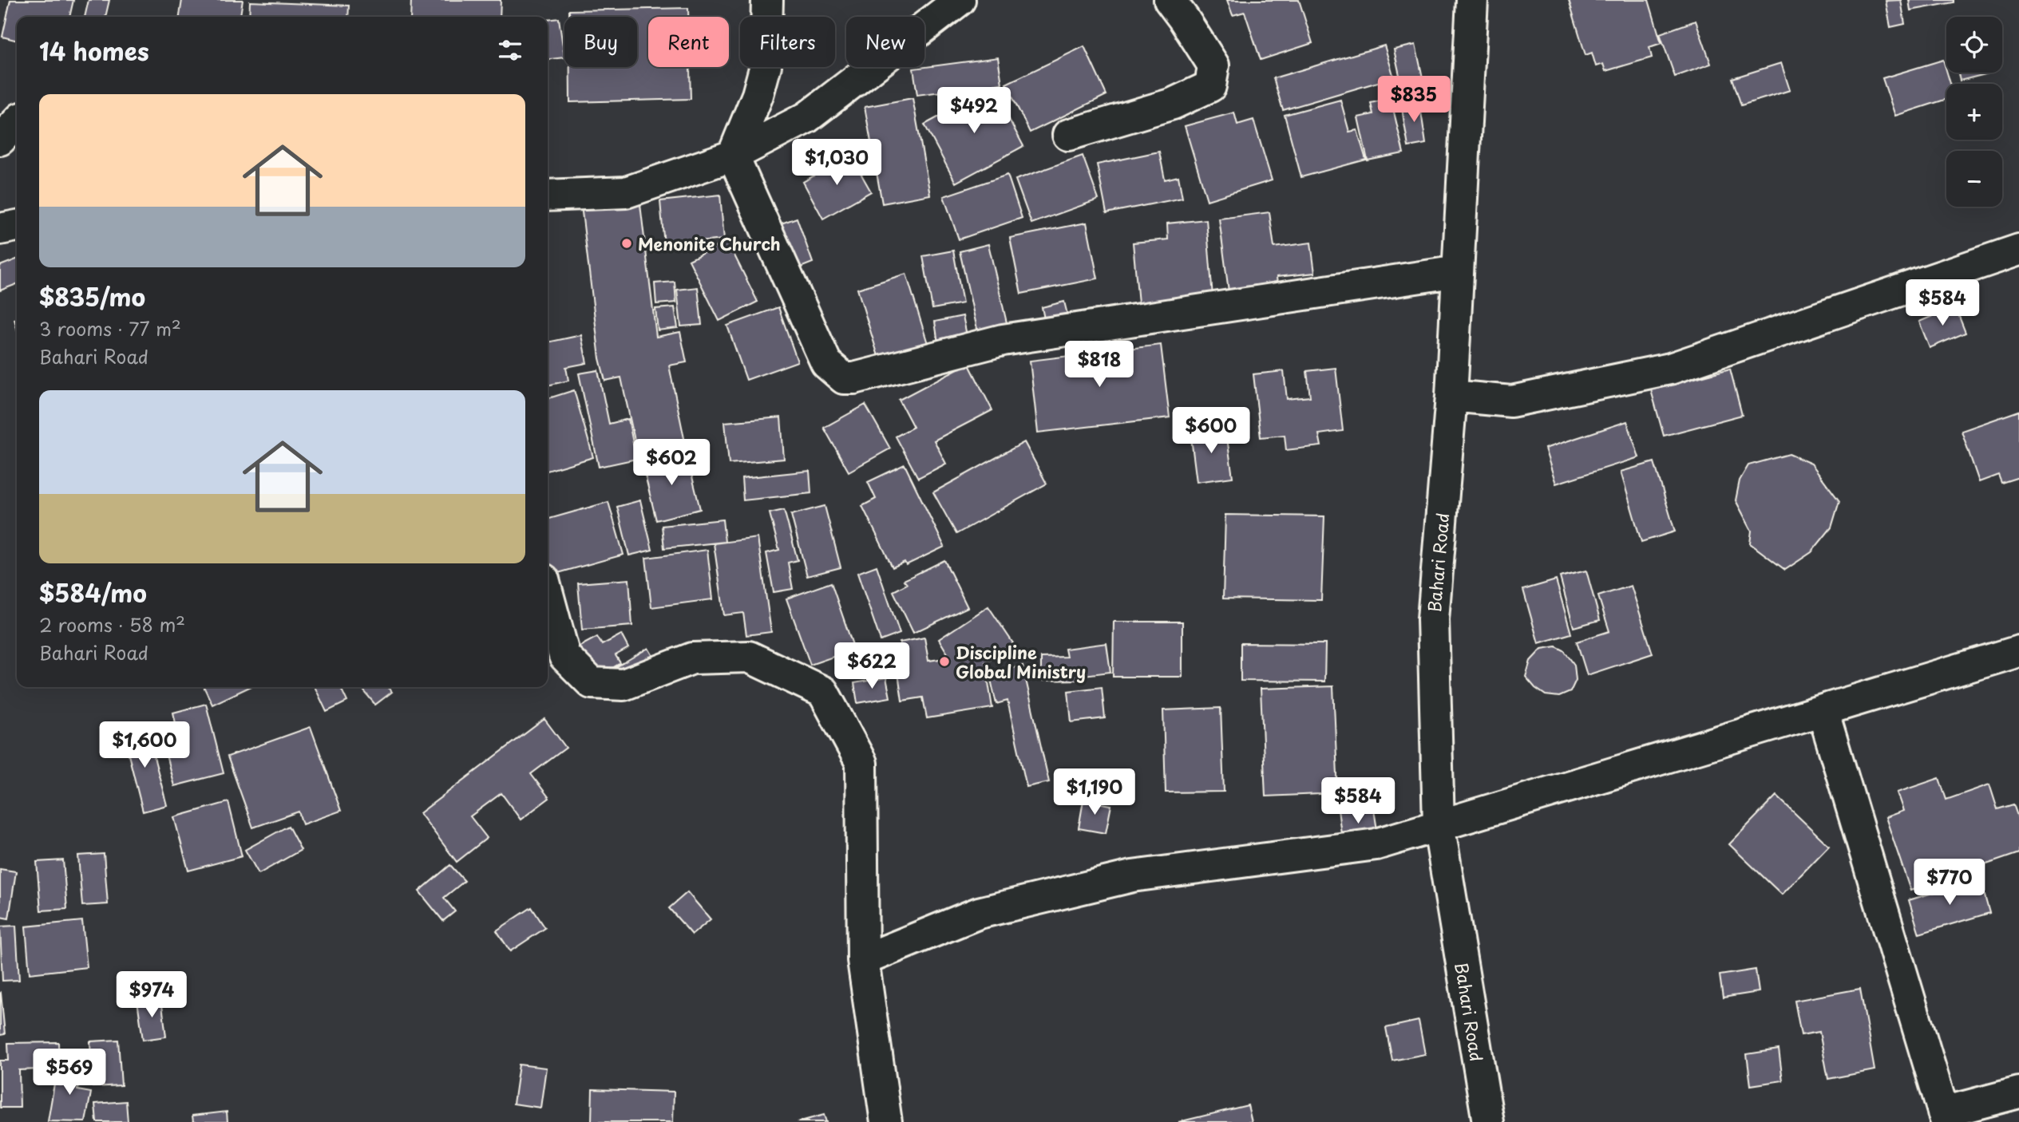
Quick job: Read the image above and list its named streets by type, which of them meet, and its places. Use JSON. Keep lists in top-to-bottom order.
{
  "streets": {
    "street": ["Bahari Road"]
  },
  "places": ["Menonite Church", "Discipline Global Ministry"],
  "page": {
    "map_buttons": ["+", "−"],
    "chip": [
      "Buy",
      "Rent",
      "Filters",
      "New"
    ],
    "heading": "14 homes",
    "price": [
      "$835",
      "$492",
      "$1,030",
      "$584",
      "$818",
      "$600",
      "$602",
      "$622",
      "$1,600",
      "$1,190",
      "$584",
      "$770",
      "$974",
      "$569"
    ],
    "list": [
      {
        "name": "$835/mo",
        "note": "3 rooms · 77 m² · Bahari Road"
      },
      {
        "name": "$584/mo",
        "note": "2 rooms · 58 m² · Bahari Road"
      }
    ]
  }
}
